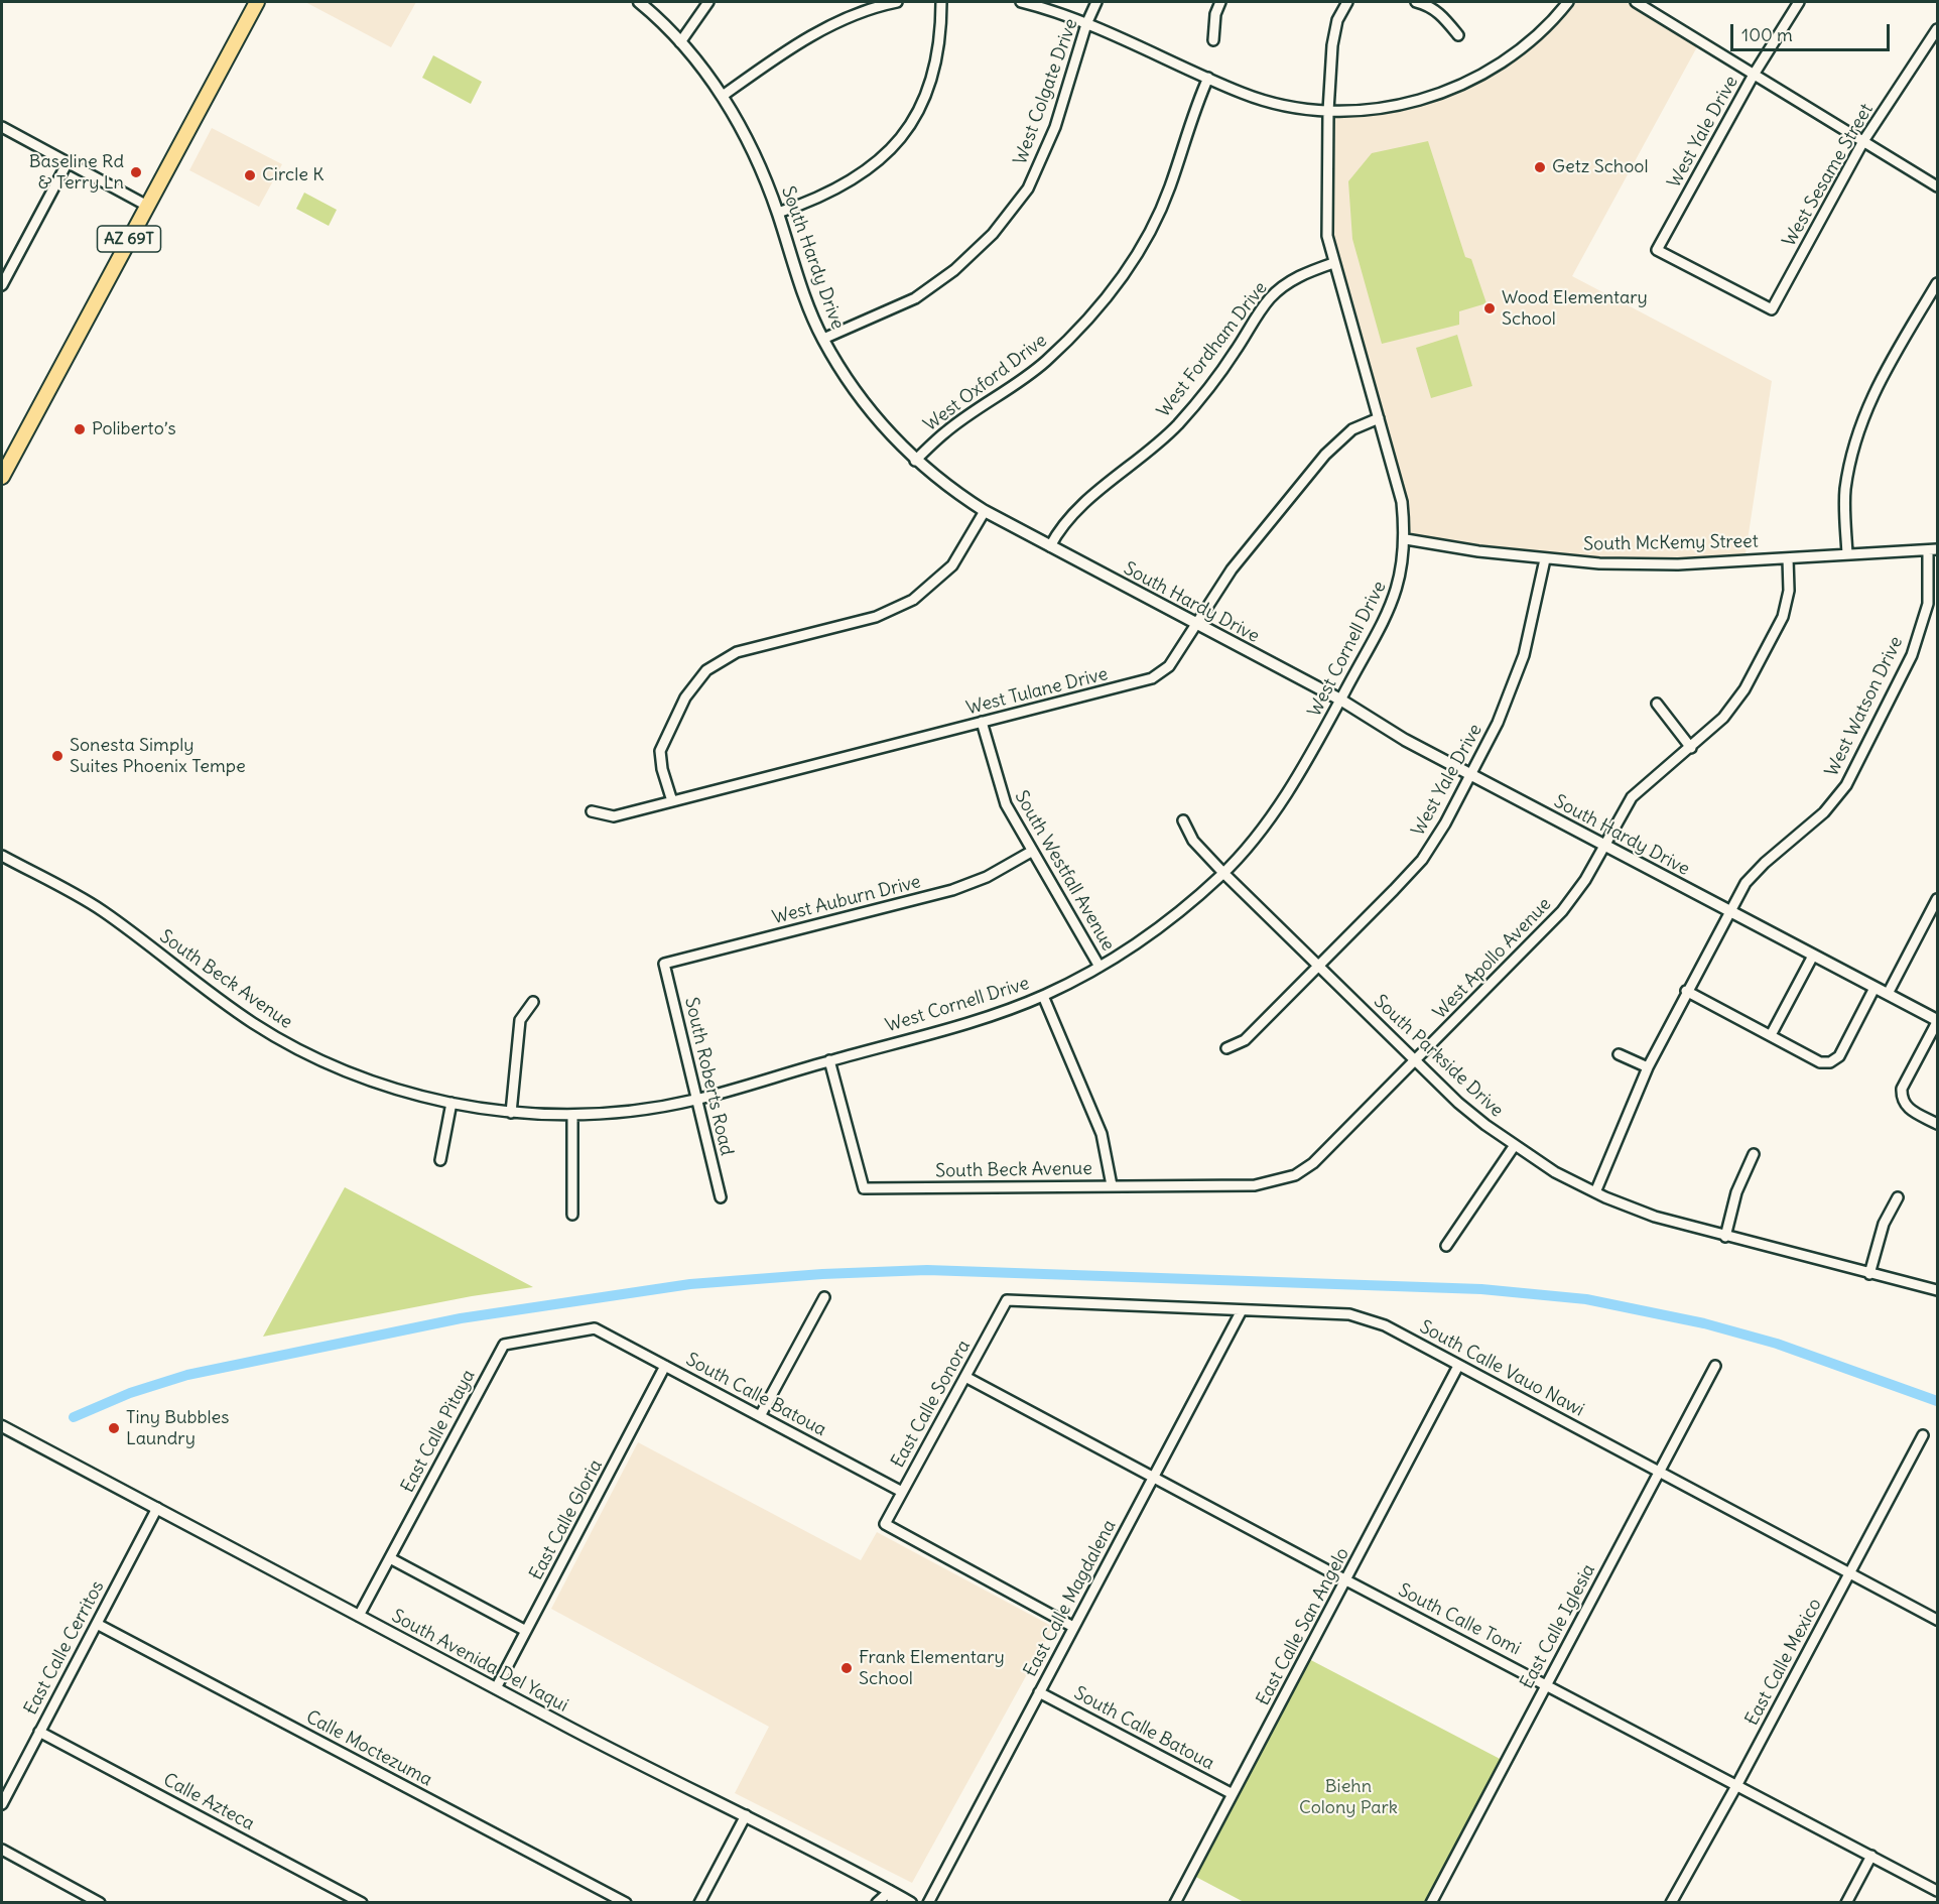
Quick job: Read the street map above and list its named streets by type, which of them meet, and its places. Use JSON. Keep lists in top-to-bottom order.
{
  "streets": {
    "main road": ["AZ 69T"],
    "street": [
      "West Colgate Drive",
      "West Yale Drive",
      "West Sesame Street",
      "South Hardy Drive",
      "West Fordham Drive",
      "West Oxford Drive",
      "South McKemy Street",
      "West Cornell Drive",
      "West Tulane Drive",
      "West Watson Drive",
      "South Westfall Avenue",
      "West Auburn Drive",
      "West Apollo Avenue",
      "South Beck Avenue",
      "South Parkside Drive",
      "South Roberts Road",
      "South Calle Vauo Nawi",
      "South Calle Batoua",
      "East Calle Sonora",
      "East Calle Pitaya",
      "East Calle Gloria",
      "East Calle Magdalena",
      "South Calle Tomi",
      "East Calle San Angelo",
      "East Calle Iglesia",
      "East Calle Cerritos",
      "South Avenida Del Yaqui",
      "East Calle Mexico",
      "Calle Moctezuma",
      "Calle Azteca"
    ]
  },
  "crossings": [
    ["West Colgate Drive", "South Hardy Drive"],
    ["West Yale Drive", "West Sesame Street"],
    ["West Yale Drive", "South Hardy Drive"],
    ["West Yale Drive", "South McKemy Street"],
    ["West Yale Drive", "South Parkside Drive"],
    ["South Hardy Drive", "West Fordham Drive"],
    ["South Hardy Drive", "West Oxford Drive"],
    ["South Hardy Drive", "West Cornell Drive"],
    ["South Hardy Drive", "West Tulane Drive"],
    ["South Hardy Drive", "West Watson Drive"],
    ["South Hardy Drive", "West Apollo Avenue"],
    ["West Fordham Drive", "West Cornell Drive"],
    ["South McKemy Street", "West Cornell Drive"],
    ["South McKemy Street", "West Watson Drive"],
    ["South McKemy Street", "West Apollo Avenue"],
    ["West Cornell Drive", "West Tulane Drive"],
    ["West Cornell Drive", "South Westfall Avenue"],
    ["West Cornell Drive", "South Beck Avenue"],
    ["West Cornell Drive", "South Parkside Drive"],
    ["West Cornell Drive", "South Roberts Road"],
    ["West Tulane Drive", "South Westfall Avenue"],
    ["West Watson Drive", "South Parkside Drive"],
    ["South Westfall Avenue", "West Auburn Drive"],
    ["West Auburn Drive", "South Roberts Road"],
    ["West Apollo Avenue", "South Beck Avenue"],
    ["West Apollo Avenue", "South Parkside Drive"],
    ["South Beck Avenue", "South Roberts Road"],
    ["South Calle Vauo Nawi", "East Calle Sonora"],
    ["South Calle Vauo Nawi", "East Calle Magdalena"],
    ["South Calle Vauo Nawi", "East Calle San Angelo"],
    ["South Calle Vauo Nawi", "East Calle Iglesia"],
    ["South Calle Vauo Nawi", "East Calle Mexico"],
    ["South Calle Batoua", "East Calle Sonora"],
    ["South Calle Batoua", "East Calle Pitaya"],
    ["South Calle Batoua", "East Calle Gloria"],
    ["South Calle Batoua", "East Calle Magdalena"],
    ["South Calle Batoua", "East Calle San Angelo"],
    ["East Calle Sonora", "East Calle Magdalena"],
    ["East Calle Sonora", "South Calle Tomi"],
    ["East Calle Pitaya", "South Avenida Del Yaqui"],
    ["East Calle Gloria", "South Avenida Del Yaqui"],
    ["East Calle Magdalena", "South Calle Tomi"],
    ["South Calle Tomi", "East Calle San Angelo"],
    ["South Calle Tomi", "East Calle Iglesia"],
    ["South Calle Tomi", "East Calle Mexico"],
    ["East Calle Cerritos", "South Avenida Del Yaqui"],
    ["East Calle Cerritos", "Calle Moctezuma"],
    ["East Calle Cerritos", "Calle Azteca"]
  ],
  "parks": ["Biehn Colony Park"],
  "places": [
    "Getz School",
    "Baseline Rd & Terry Ln",
    "Circle K",
    "Wood Elementary School",
    "Poliberto’s",
    "Sonesta Simply Suites Phoenix Tempe",
    "Tiny Bubbles Laundry",
    "Frank Elementary School"
  ],
  "scale_bar": "100 m"
}
